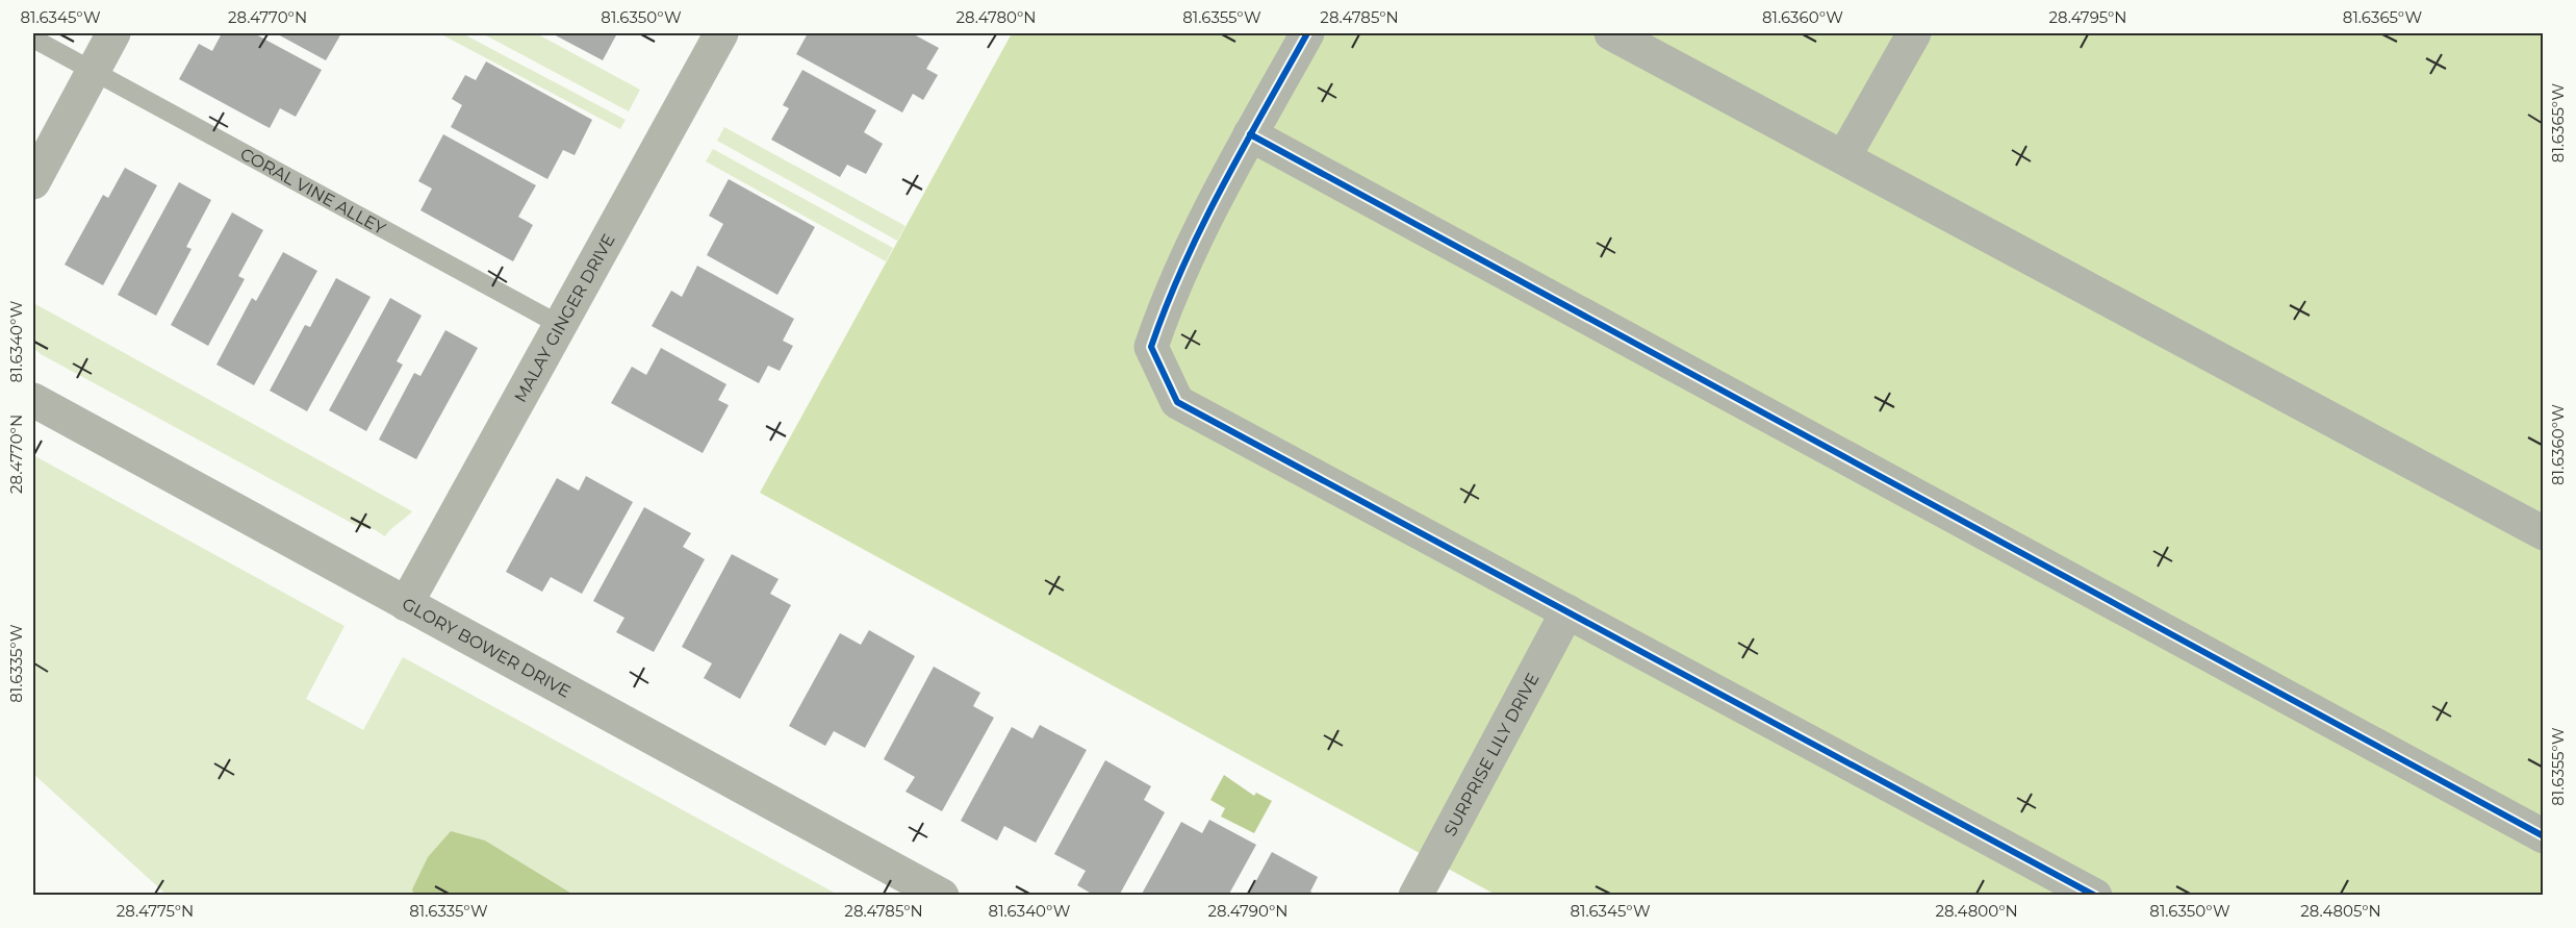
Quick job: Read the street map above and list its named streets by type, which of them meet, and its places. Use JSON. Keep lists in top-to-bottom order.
{
  "streets": {
    "street": ["MALAY GINGER DRIVE", "GLORY BOWER DRIVE", "SURPRISE LILY DRIVE"],
    "lane": ["CORAL VINE ALLEY"]
  },
  "crossings": [
    ["CORAL VINE ALLEY", "MALAY GINGER DRIVE"],
    ["MALAY GINGER DRIVE", "GLORY BOWER DRIVE"]
  ],
  "coordinates": [
    "81.6345°W",
    "28.4770°N",
    "81.6350°W",
    "28.4780°N",
    "81.6355°W",
    "28.4785°N",
    "81.6360°W",
    "28.4795°N",
    "81.6365°W",
    "81.6340°W",
    "81.6335°W",
    "28.4775°N",
    "28.4790°N",
    "28.4800°N",
    "28.4805°N"
  ]
}
